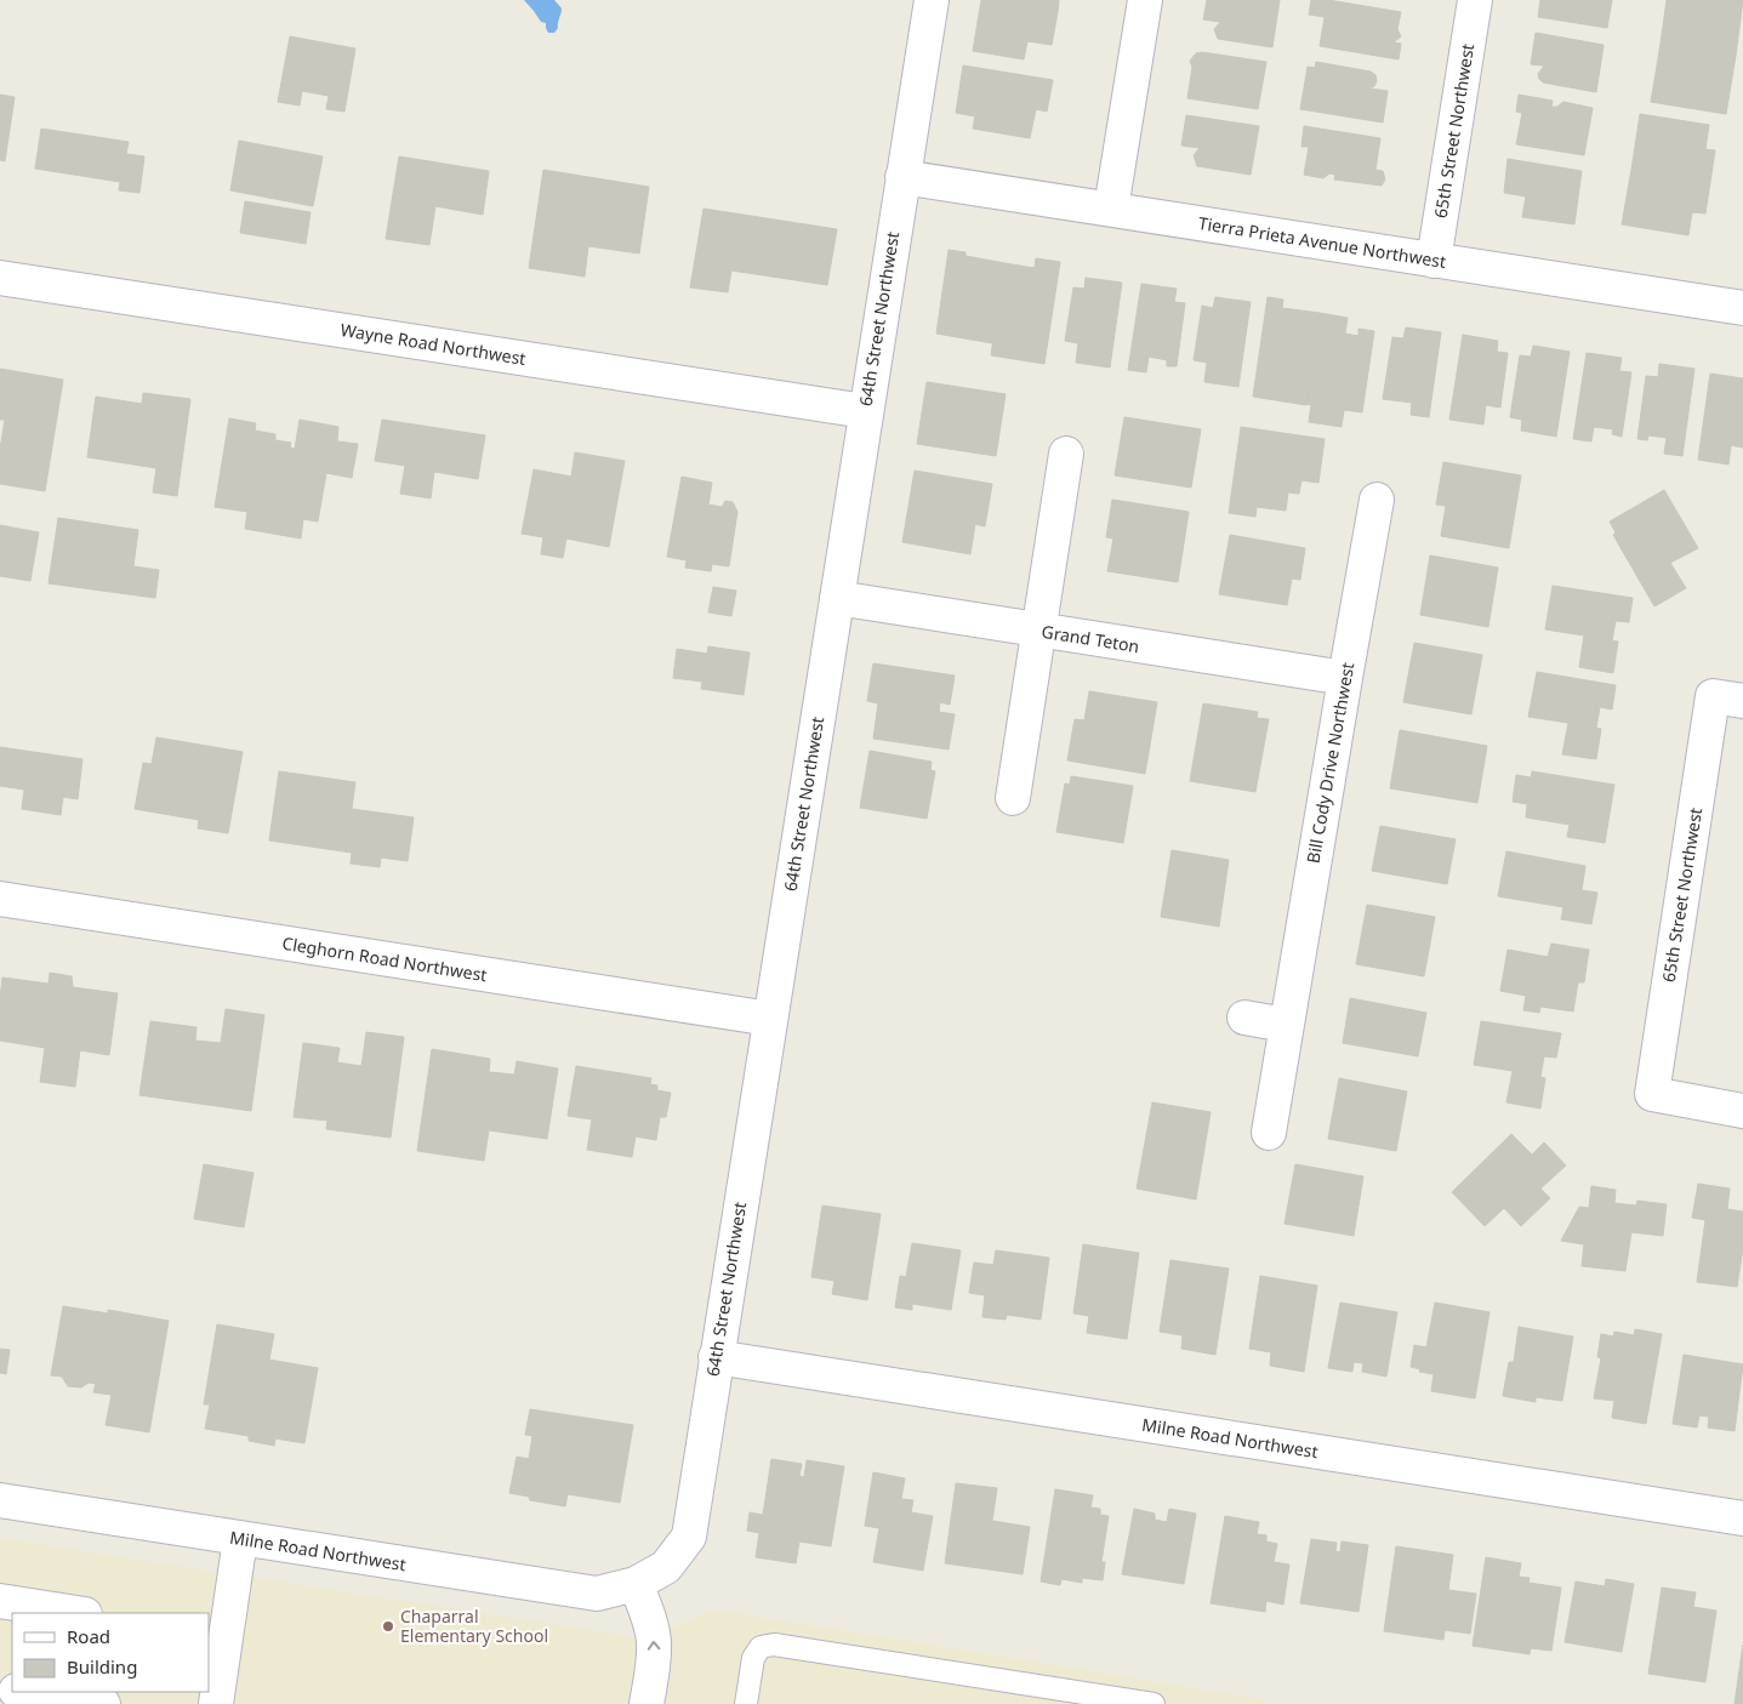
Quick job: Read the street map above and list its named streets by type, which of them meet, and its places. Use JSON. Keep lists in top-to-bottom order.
{
  "streets": {
    "street": [
      "65th Street Northwest",
      "Tierra Prieta Avenue Northwest",
      "64th Street Northwest",
      "Wayne Road Northwest",
      "Grand Teton",
      "Bill Cody Drive Northwest",
      "Cleghorn Road Northwest",
      "Milne Road Northwest"
    ]
  },
  "crossings": [
    ["65th Street Northwest", "Tierra Prieta Avenue Northwest"],
    ["Tierra Prieta Avenue Northwest", "64th Street Northwest"],
    ["64th Street Northwest", "Wayne Road Northwest"],
    ["64th Street Northwest", "Grand Teton"],
    ["64th Street Northwest", "Cleghorn Road Northwest"],
    ["64th Street Northwest", "Milne Road Northwest"],
    ["Grand Teton", "Bill Cody Drive Northwest"]
  ],
  "places": ["Chaparral Elementary School"],
  "legend": ["Road", "Building"]
}
